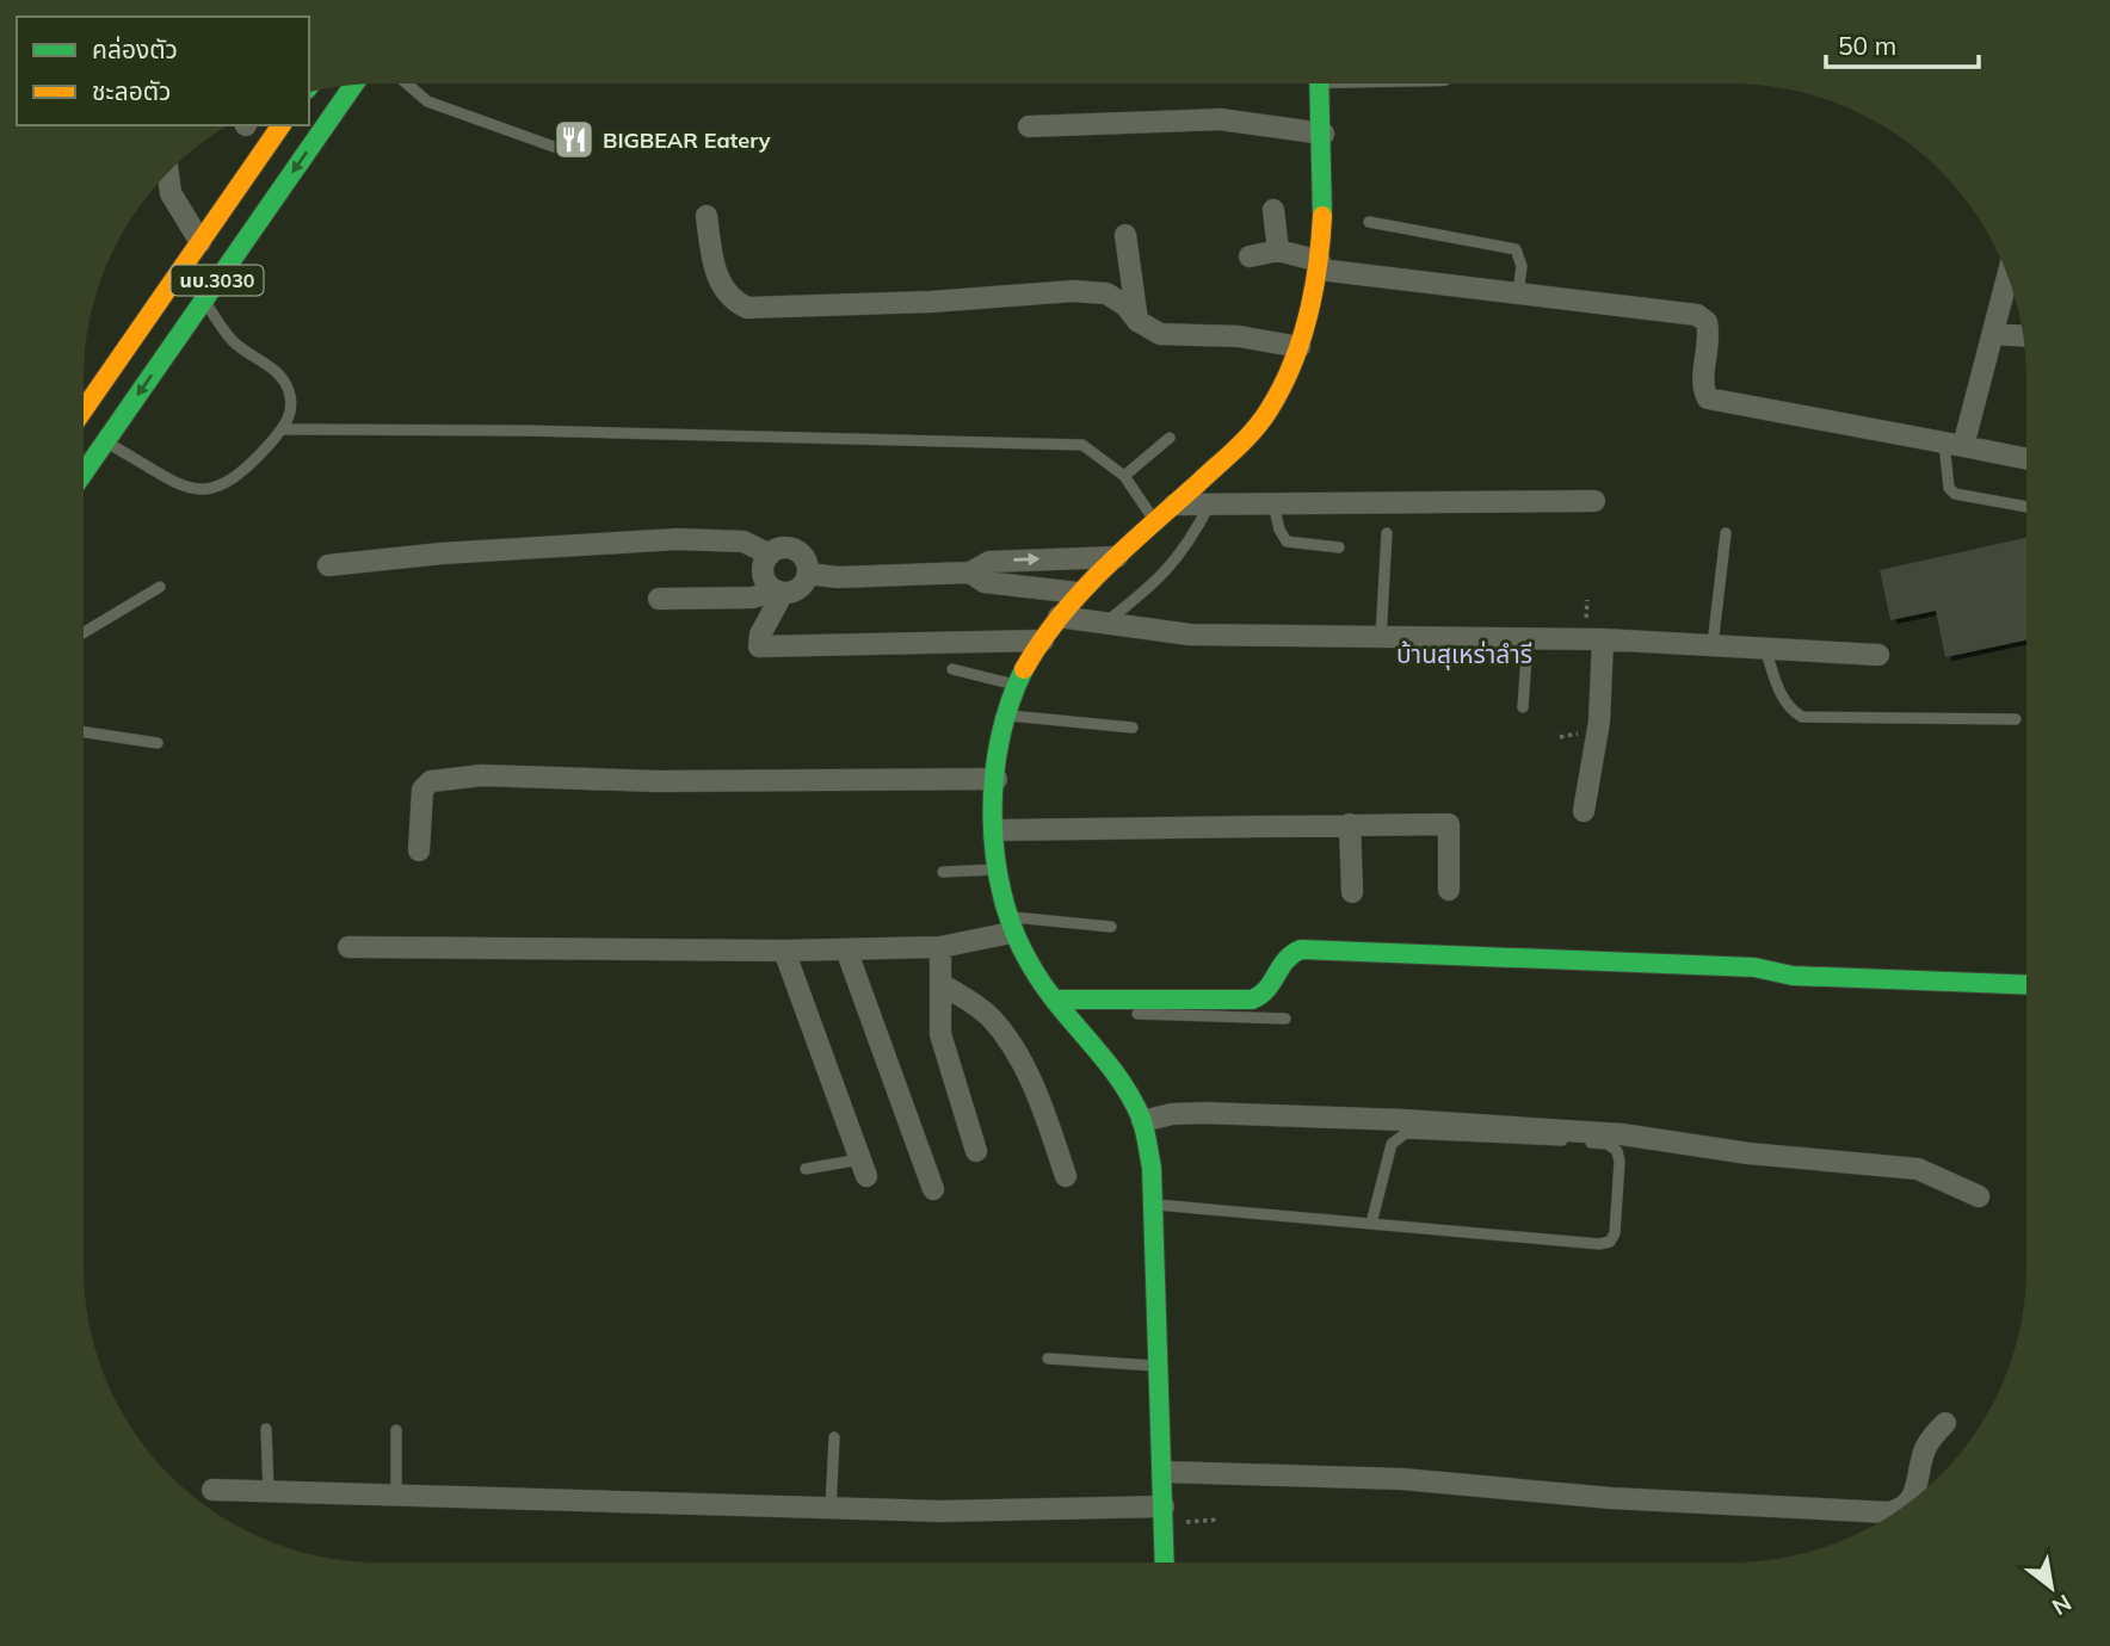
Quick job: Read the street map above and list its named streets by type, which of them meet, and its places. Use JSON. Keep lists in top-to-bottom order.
{
  "streets": {
    "street": ["นบ.3030"]
  },
  "districts": ["บ้านสุเหร่าลำรี"],
  "places": {
    "restaurant": ["BIGBEAR Eatery"]
  },
  "legend": ["คล่องตัว", "ชะลอตัว"],
  "scale_bar": "50 m",
  "north": "bottom right"
}
